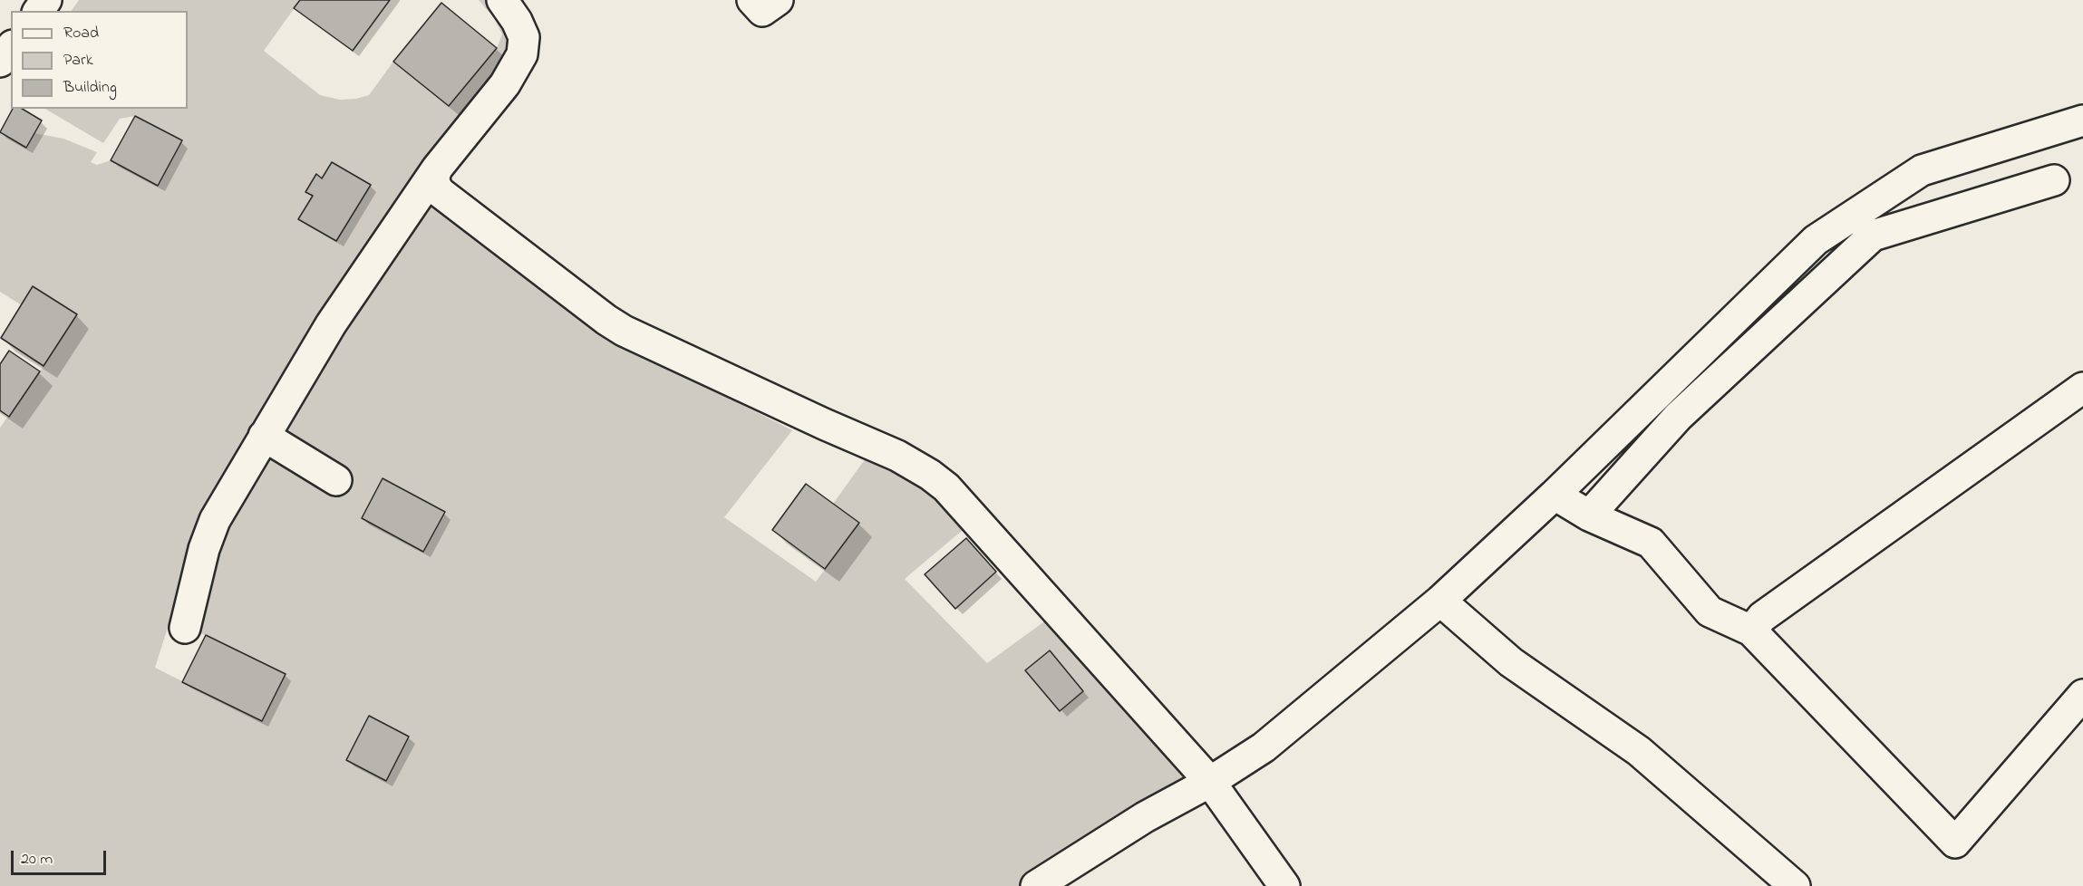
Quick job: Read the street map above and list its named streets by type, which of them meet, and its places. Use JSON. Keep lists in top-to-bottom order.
{
  "legend": ["Road", "Park", "Building"],
  "scale_bar": "20 m"
}
